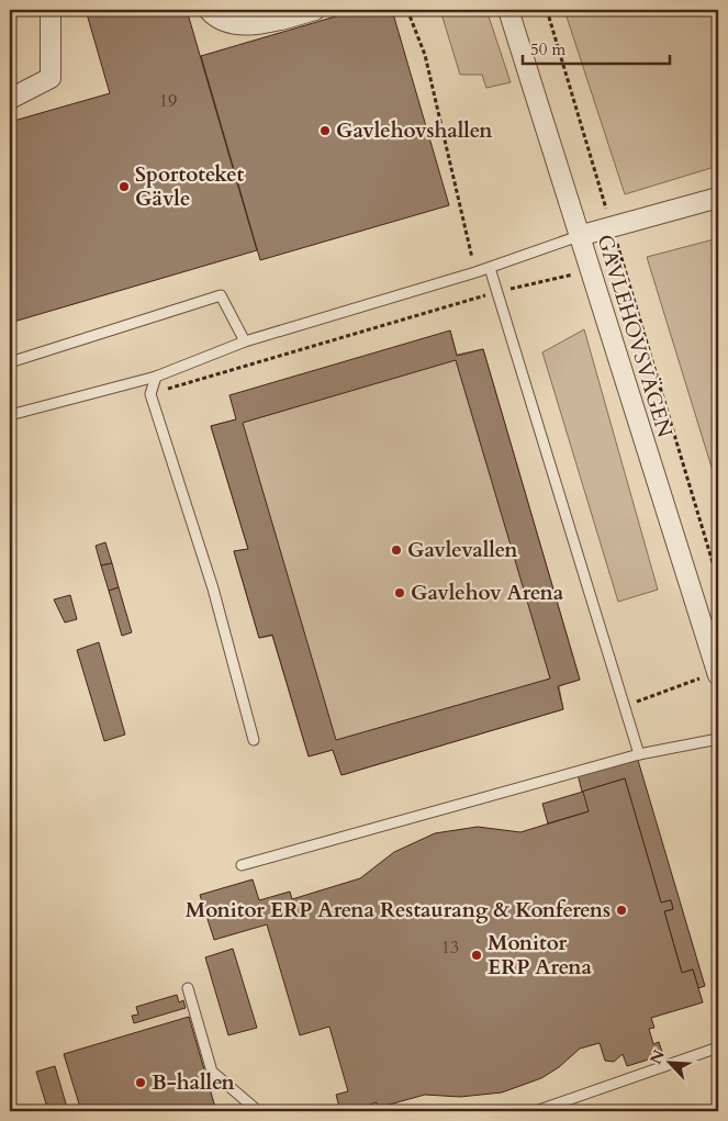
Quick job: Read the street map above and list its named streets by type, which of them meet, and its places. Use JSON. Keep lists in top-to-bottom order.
{
  "streets": {
    "street": ["GAVLEHOVSVÄGEN"]
  },
  "places": [
    "Gavlehovshallen",
    "Sportoteket Gävle",
    "Gavlevallen",
    "Gavlehov Arena",
    "Monitor ERP Arena Restaurang & Konferens",
    "Monitor ERP Arena",
    "B-hallen"
  ],
  "house_numbers": ["19", "13"],
  "scale_bar": "50 m",
  "north": "top left"
}
